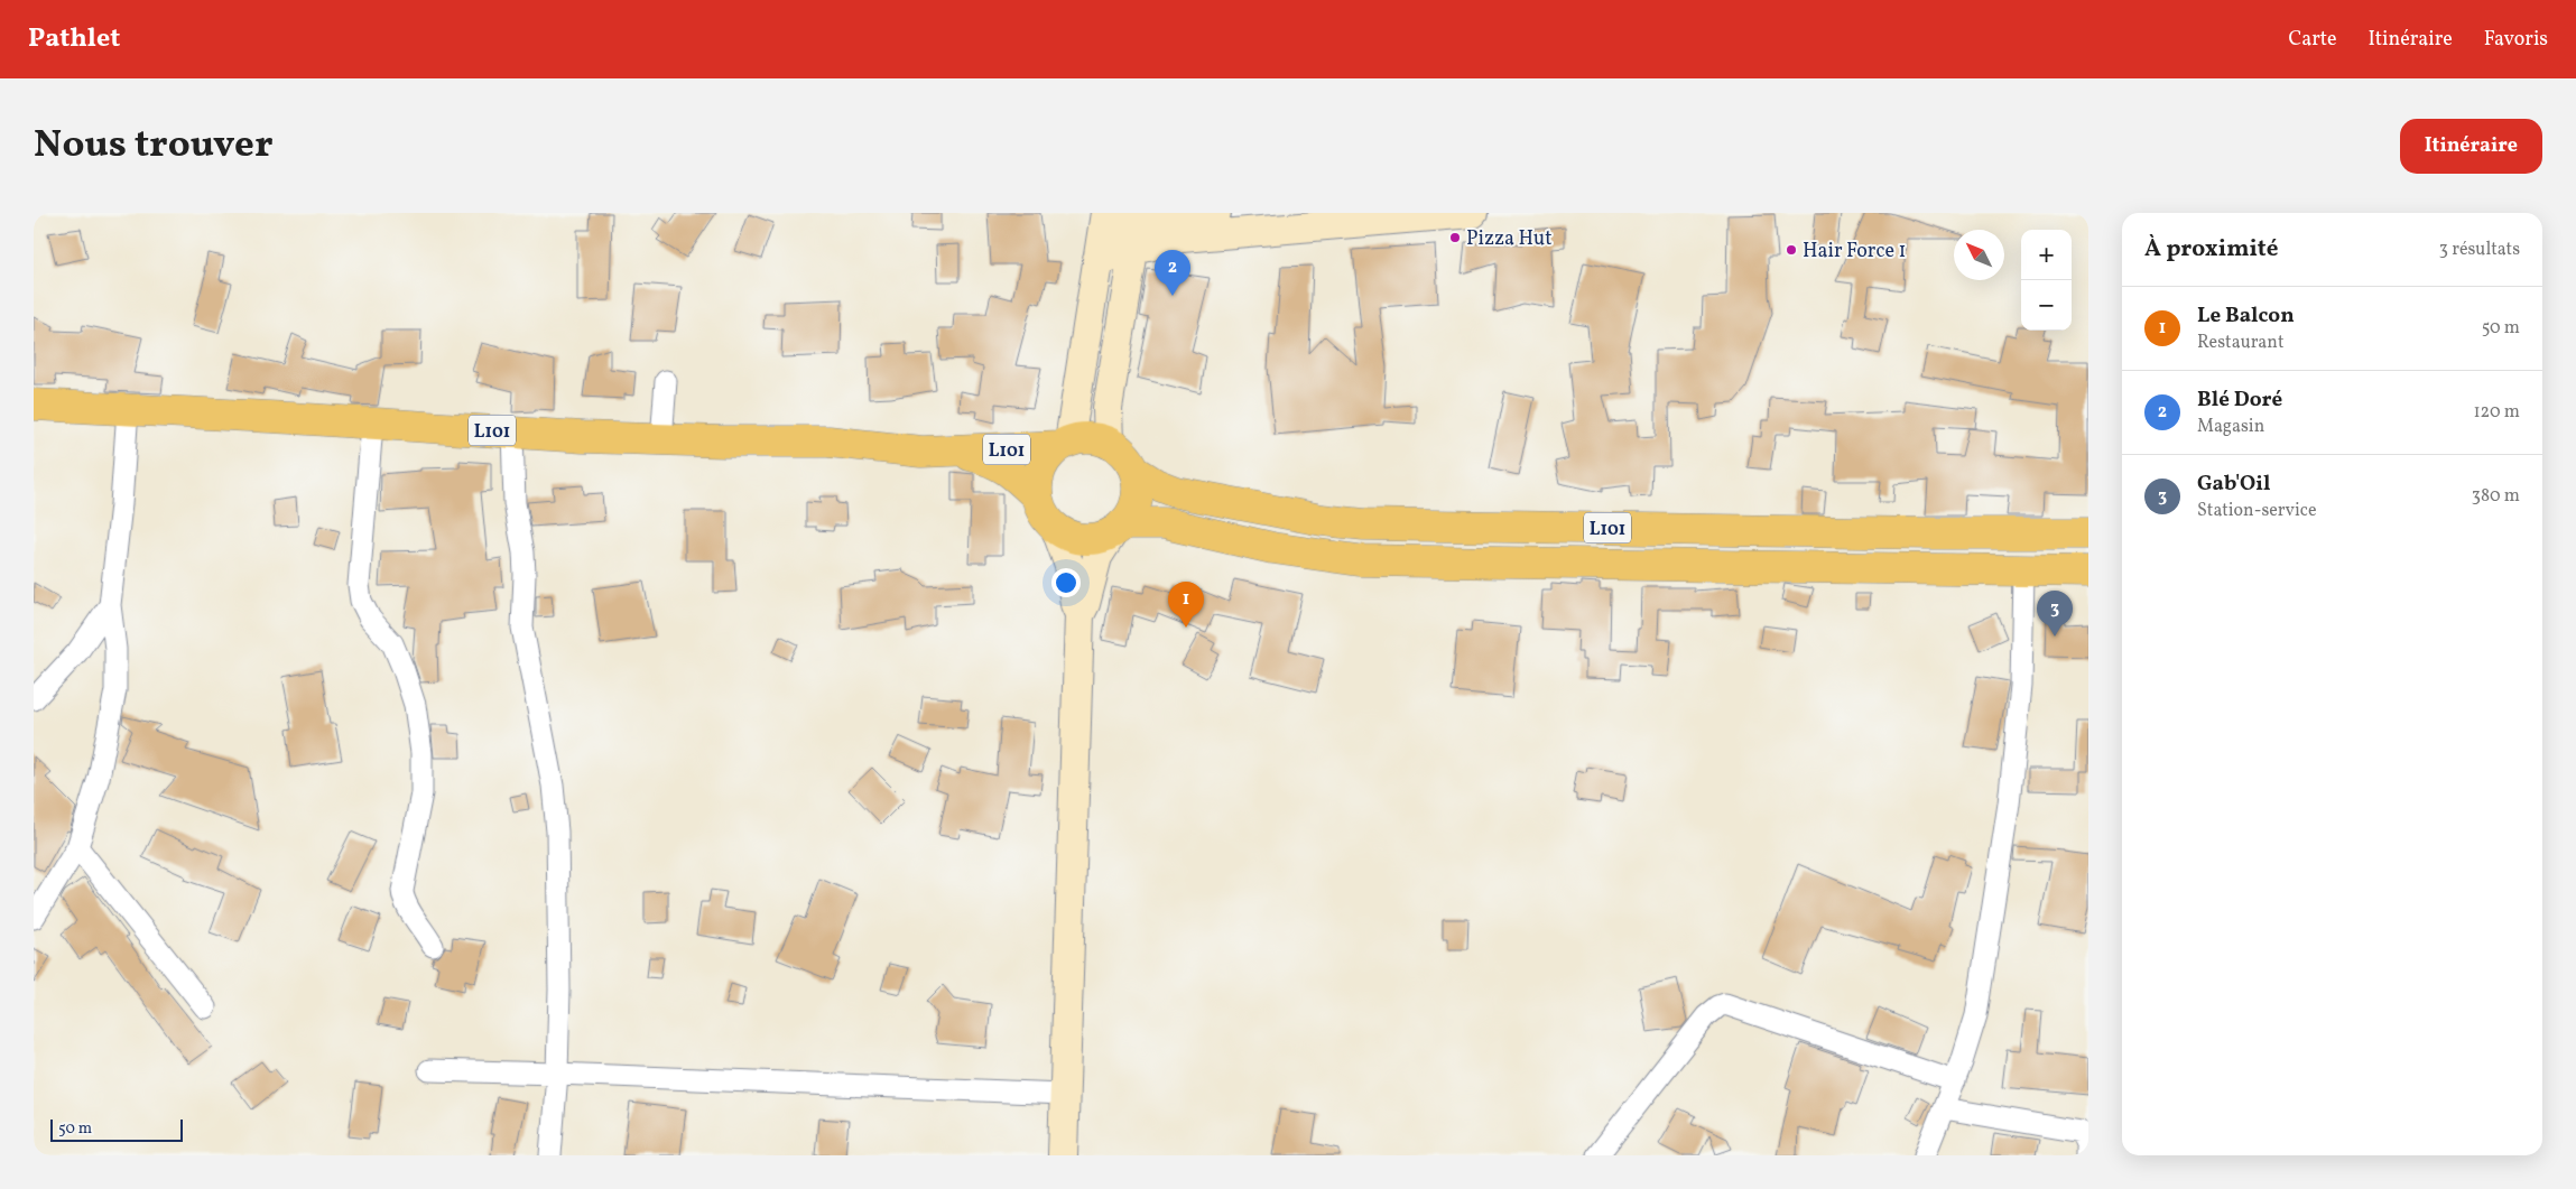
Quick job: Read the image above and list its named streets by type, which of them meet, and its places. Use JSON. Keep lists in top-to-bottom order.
{
  "streets": {
    "main road": ["L101"]
  },
  "places": ["Pizza Hut", "Hair Force 1"],
  "scale_bar": "50 m",
  "north": "top left",
  "page": {
    "header": "Pathlet",
    "nav": ["Carte", "Itinéraire", "Favoris"],
    "title": "Nous trouver",
    "buttons": "Itinéraire",
    "heading": ["À proximité", "3 résultats"],
    "map_buttons": ["+", "−"],
    "pins": ["2", "1", "3"],
    "list": [
      {
        "mark": "1",
        "name": "Le Balcon",
        "note": "Restaurant",
        "value": "50 m"
      },
      {
        "mark": "2",
        "name": "Blé Doré",
        "note": "Magasin",
        "value": "120 m"
      },
      {
        "mark": "3",
        "name": "Gab'Oil",
        "note": "Station-service",
        "value": "380 m"
      }
    ],
    "scale": "50 m"
  }
}
